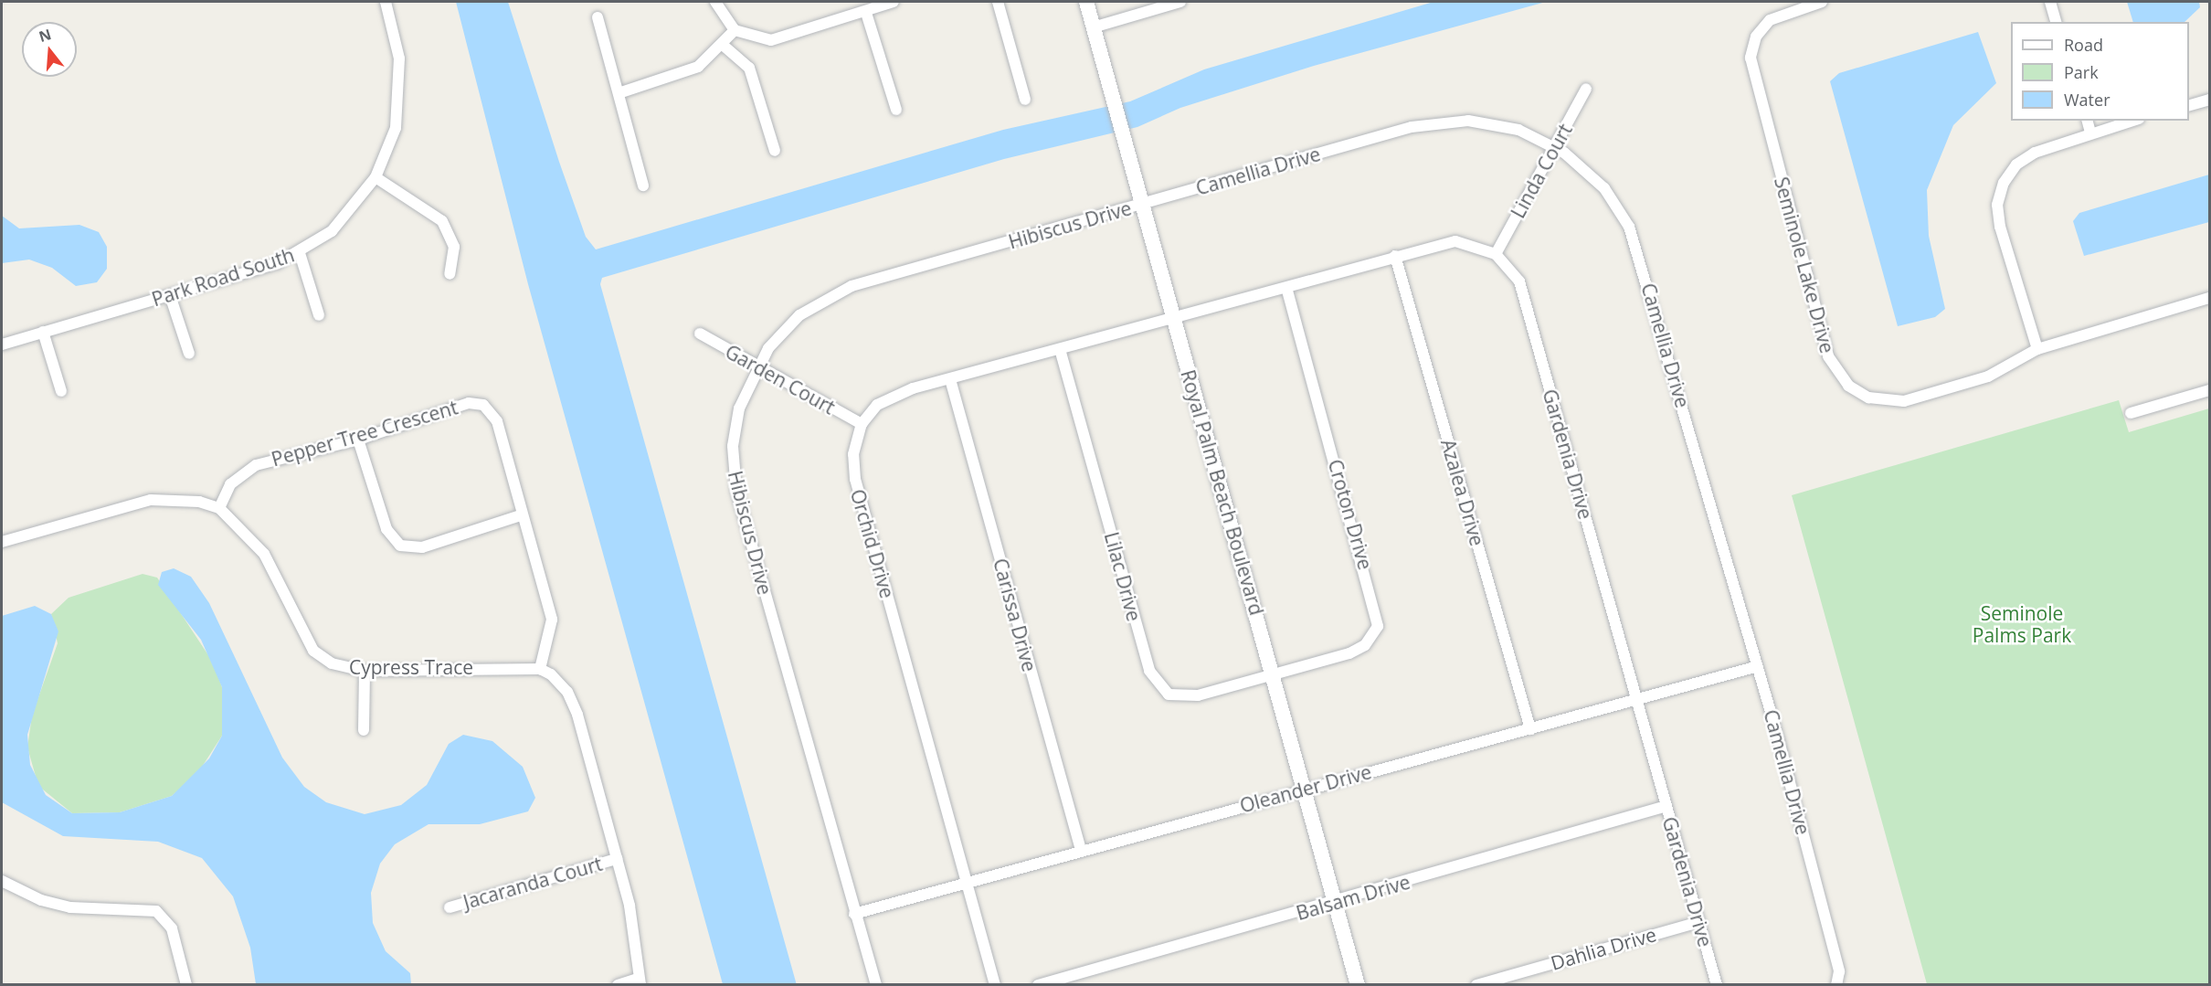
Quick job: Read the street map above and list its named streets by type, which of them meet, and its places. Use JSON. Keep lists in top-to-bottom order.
{
  "streets": {
    "street": [
      "Camellia Drive",
      "Linda Court",
      "Hibiscus Drive",
      "Seminole Lake Drive",
      "Park Road South",
      "Garden Court",
      "Pepper Tree Crescent",
      "Gardenia Drive",
      "Royal Palm Beach Boulevard",
      "Azalea Drive",
      "Croton Drive",
      "Orchid Drive",
      "Lilac Drive",
      "Carissa Drive",
      "Cypress Trace",
      "Oleander Drive",
      "Jacaranda Court",
      "Balsam Drive",
      "Dahlia Drive"
    ]
  },
  "crossings": [
    ["Camellia Drive", "Linda Court"],
    ["Camellia Drive", "Hibiscus Drive"],
    ["Camellia Drive", "Royal Palm Beach Boulevard"],
    ["Camellia Drive", "Oleander Drive"],
    ["Linda Court", "Gardenia Drive"],
    ["Hibiscus Drive", "Garden Court"],
    ["Hibiscus Drive", "Royal Palm Beach Boulevard"],
    ["Hibiscus Drive", "Oleander Drive"],
    ["Garden Court", "Orchid Drive"],
    ["Pepper Tree Crescent", "Cypress Trace"],
    ["Gardenia Drive", "Oleander Drive"],
    ["Gardenia Drive", "Balsam Drive"],
    ["Gardenia Drive", "Dahlia Drive"],
    ["Royal Palm Beach Boulevard", "Croton Drive"],
    ["Royal Palm Beach Boulevard", "Lilac Drive"],
    ["Royal Palm Beach Boulevard", "Oleander Drive"],
    ["Royal Palm Beach Boulevard", "Balsam Drive"],
    ["Azalea Drive", "Oleander Drive"],
    ["Croton Drive", "Lilac Drive"],
    ["Orchid Drive", "Oleander Drive"],
    ["Carissa Drive", "Oleander Drive"]
  ],
  "parks": ["Seminole Palms Park"],
  "legend": ["Road", "Park", "Water"],
  "north": "top"
}
